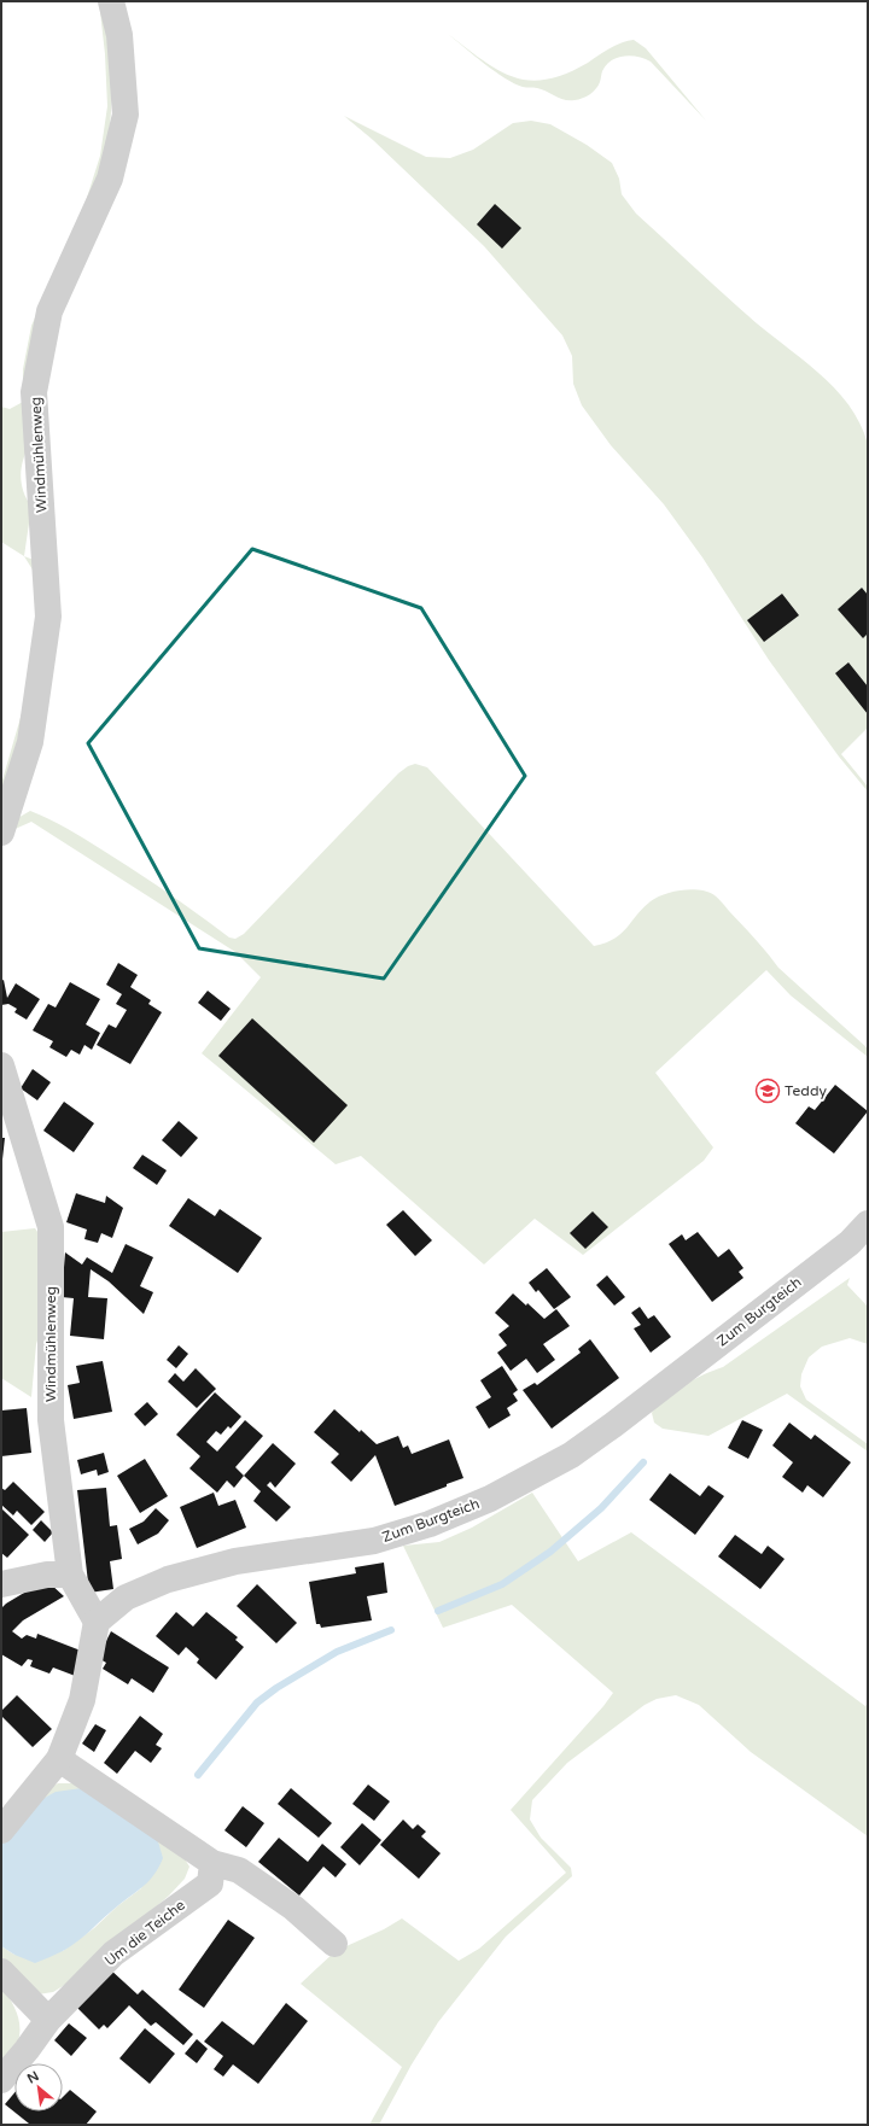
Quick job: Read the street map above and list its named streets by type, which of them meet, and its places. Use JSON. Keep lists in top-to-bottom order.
{
  "streets": {
    "street": ["Windmühlenweg", "Zum Burgteich", "Um die Teiche"]
  },
  "crossings": [
    ["Windmühlenweg", "Zum Burgteich"]
  ],
  "places": {
    "school or university": ["Teddy"]
  },
  "north": "top left"
}
